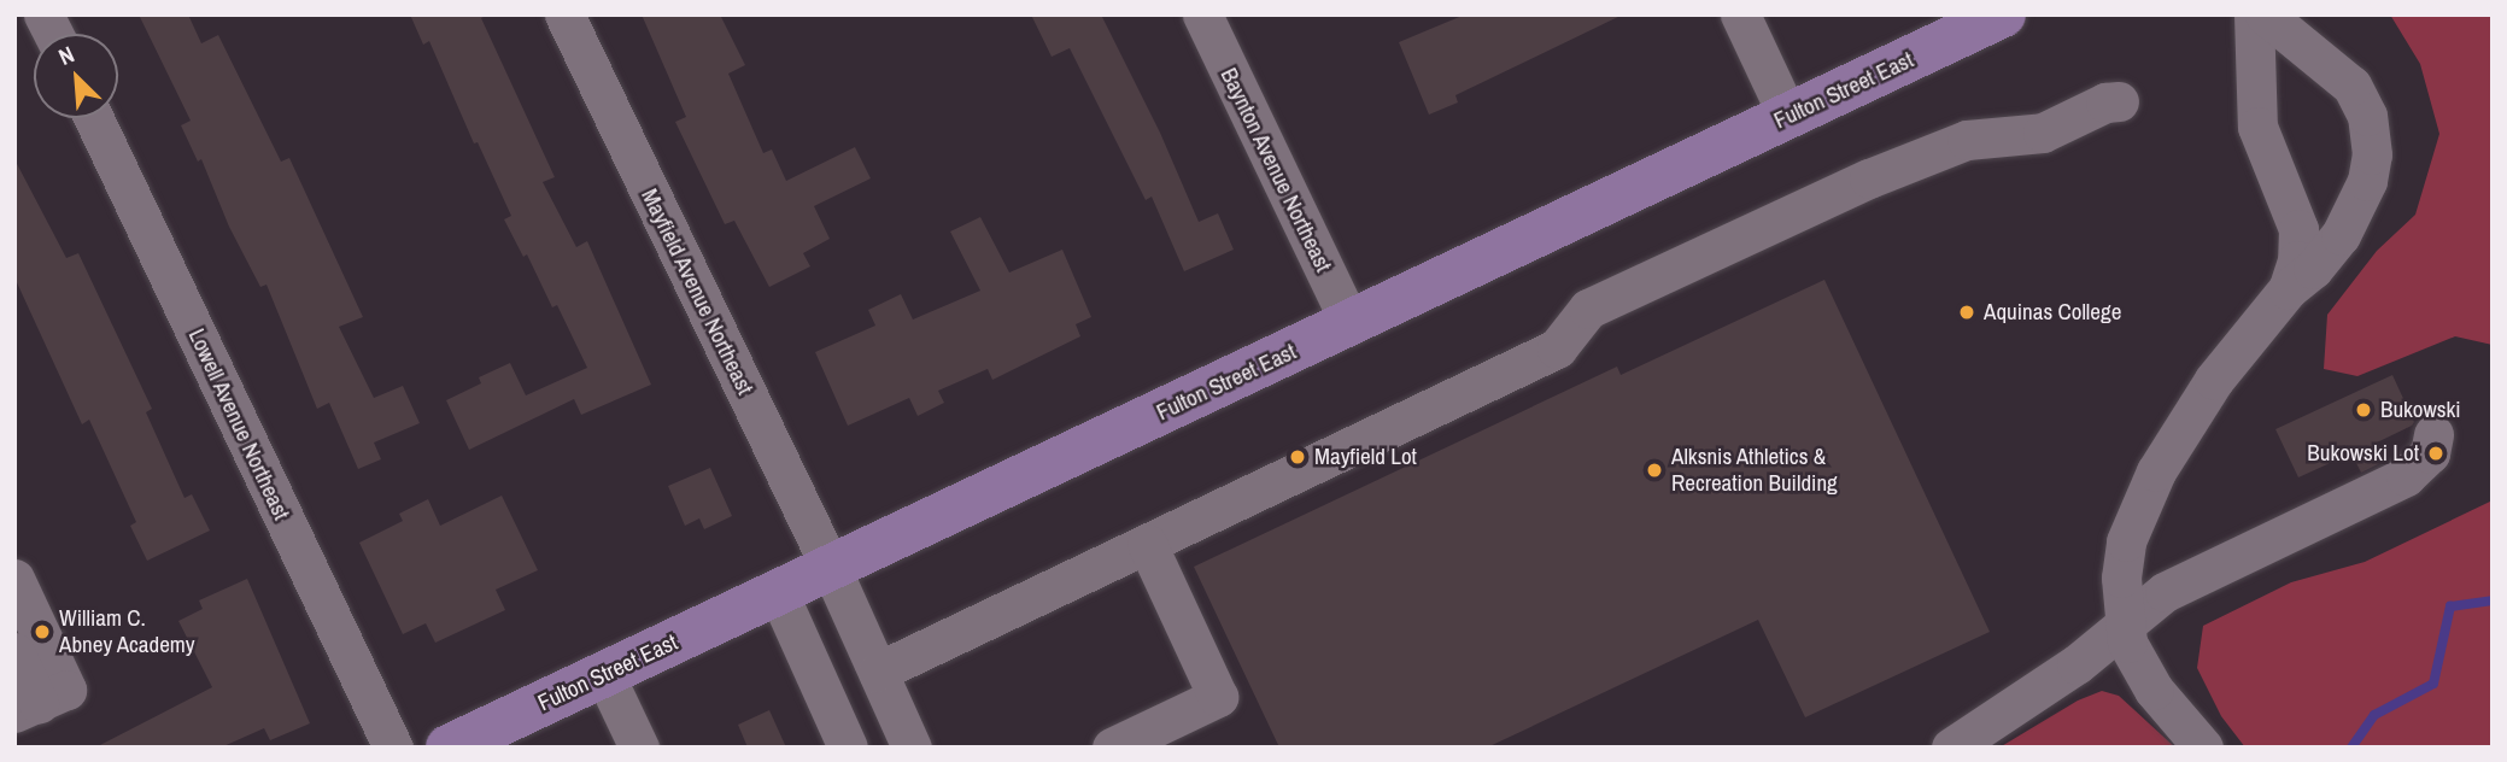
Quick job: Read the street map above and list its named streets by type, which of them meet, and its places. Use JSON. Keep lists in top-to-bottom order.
{
  "streets": {
    "main road": ["Fulton Street East"],
    "street": ["Baynton Avenue Northeast", "Mayfield Avenue Northeast", "Lowell Avenue Northeast"]
  },
  "crossings": [
    ["Fulton Street East", "Baynton Avenue Northeast"],
    ["Fulton Street East", "Mayfield Avenue Northeast"]
  ],
  "places": [
    "Aquinas College",
    "Bukowski",
    "Bukowski Lot",
    "Mayfield Lot",
    "Alksnis Athletics & Recreation Building",
    "William C. Abney Academy"
  ],
  "north": "top left"
}
